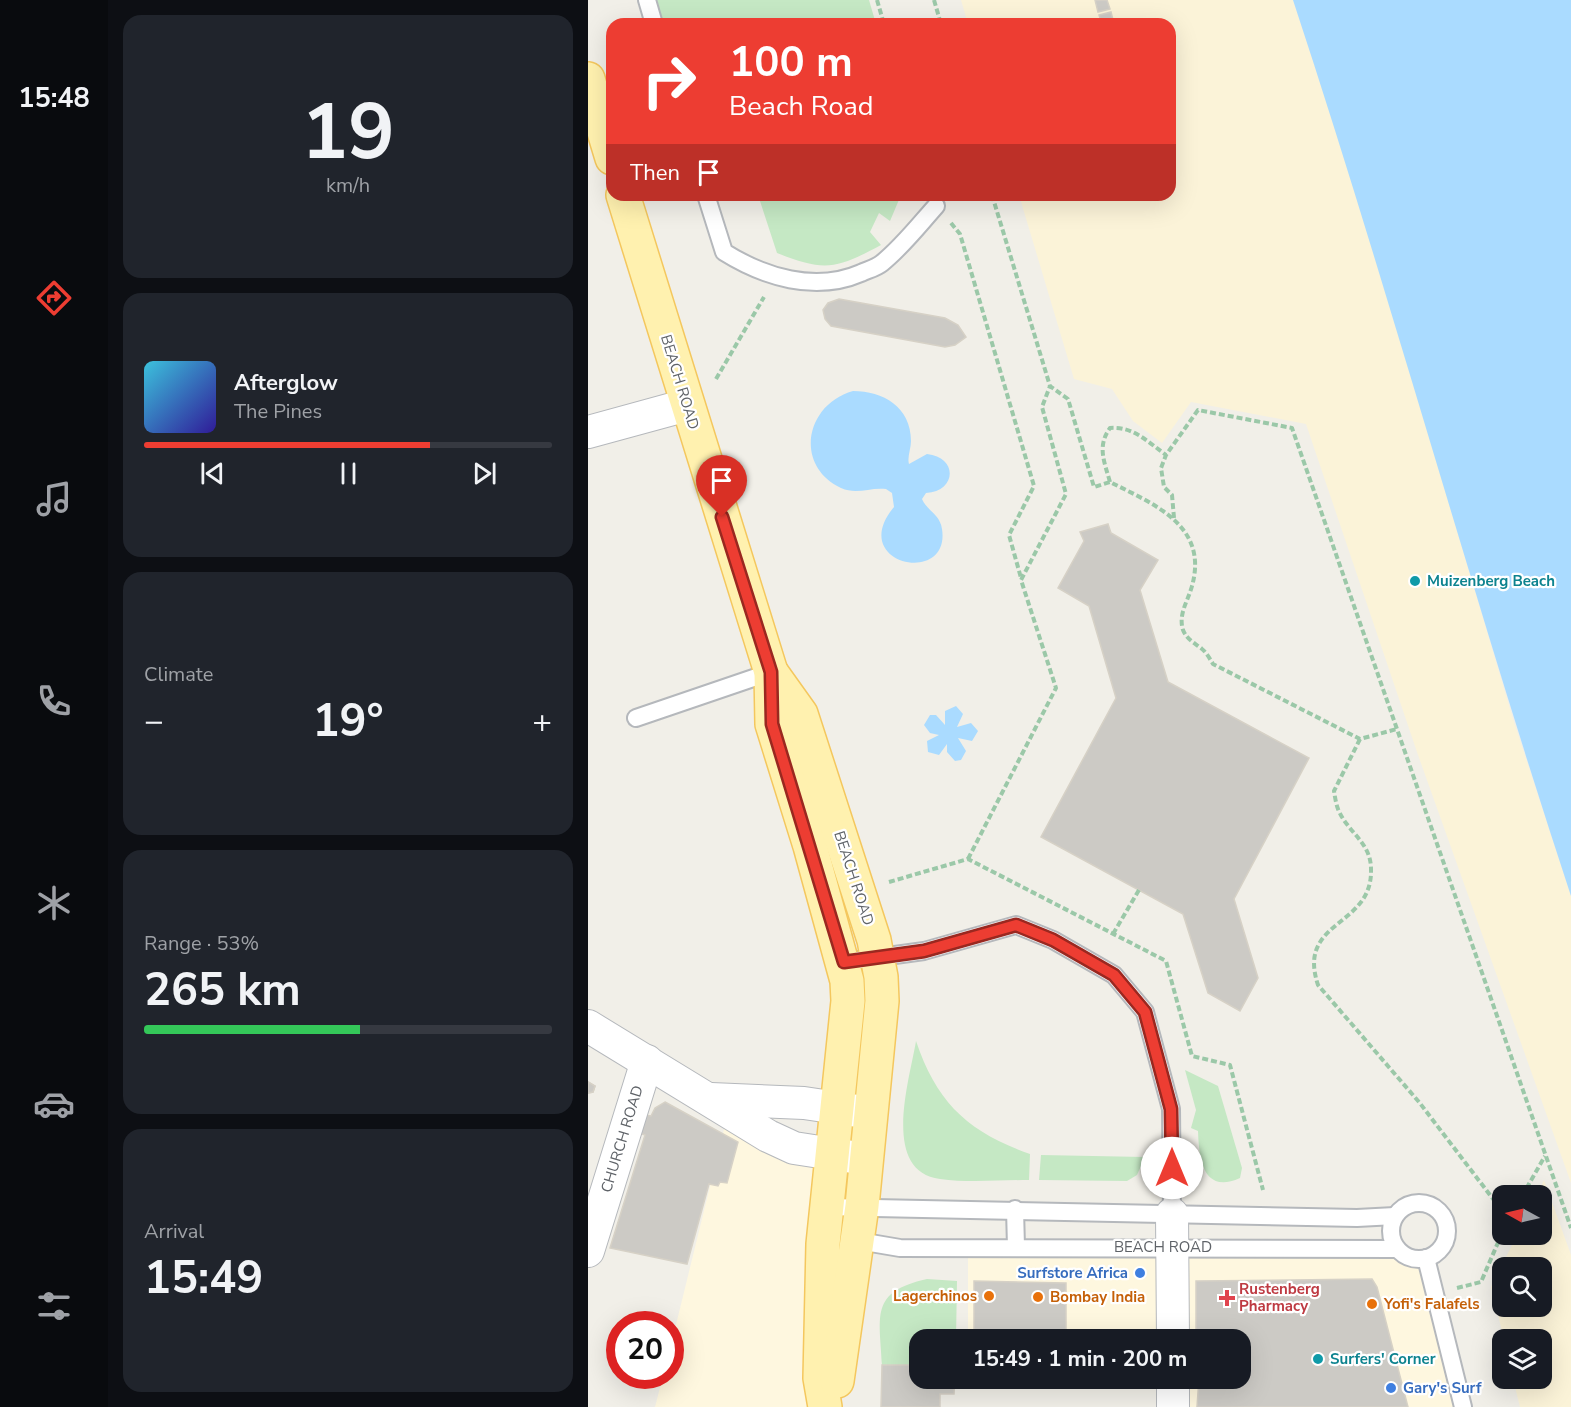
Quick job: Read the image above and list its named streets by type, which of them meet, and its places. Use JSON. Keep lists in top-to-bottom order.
{
  "streets": {
    "main road": ["BEACH ROAD"],
    "street": ["CHURCH ROAD"]
  },
  "places": {
    "other": [
      "Muizenberg Beach",
      "Surfstore Africa",
      "Lagerchinos",
      "Bombay India",
      "Yofi's Falafels",
      "Surfers' Corner",
      "Gary's Surf"
    ],
    "health": ["Rustenberg Pharmacy"]
  },
  "north": "left",
  "page": {
    "tabs": "15:48",
    "tile": [
      ["19", "km/h"],
      "Climate",
      ["Range · 53%", "265 km"],
      ["Arrival", "15:49"]
    ],
    "turn": ["100 m", "Beach Road"],
    "then": "Then",
    "song": ["Afterglow", "The Pines"],
    "heat": ["−", "19°", "+"],
    "limit": "20",
    "trip": "15:49 · 1 min · 200 m"
  }
}
